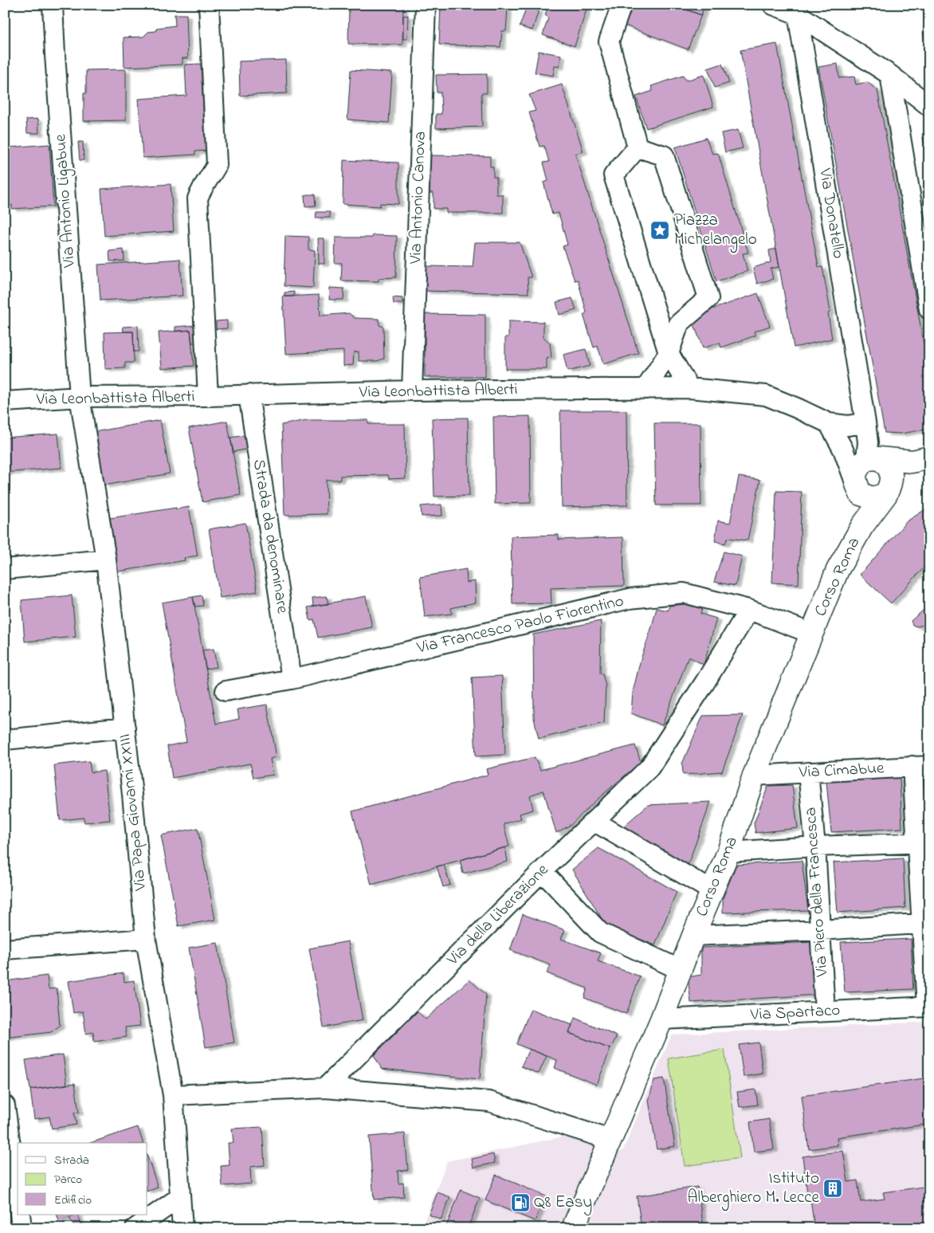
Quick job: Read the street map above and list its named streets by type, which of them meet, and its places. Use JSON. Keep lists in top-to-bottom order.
{
  "streets": {
    "main road": ["Corso Roma"],
    "street": [
      "Via Antonio Canova",
      "Via Antonio Ligabue",
      "Via Donatello",
      "Via Leonbattista Alberti",
      "Strada da denominare",
      "Via Francesco Paolo Fiorentino",
      "Via Cimabue",
      "Via Papa Giovanni XXIII",
      "Via Piero della Francesca",
      "Via della Liberazione",
      "Via Spartaco"
    ]
  },
  "crossings": [
    ["Via Antonio Canova", "Via Leonbattista Alberti"],
    ["Via Antonio Ligabue", "Via Leonbattista Alberti"],
    ["Via Antonio Ligabue", "Via Papa Giovanni XXIII"],
    ["Via Donatello", "Via Leonbattista Alberti"],
    ["Via Leonbattista Alberti", "Strada da denominare"],
    ["Via Leonbattista Alberti", "Via Papa Giovanni XXIII"],
    ["Strada da denominare", "Via Francesco Paolo Fiorentino"],
    ["Corso Roma", "Via Francesco Paolo Fiorentino"],
    ["Corso Roma", "Via Cimabue"],
    ["Corso Roma", "Via Spartaco"],
    ["Via Francesco Paolo Fiorentino", "Via della Liberazione"],
    ["Via Cimabue", "Via Piero della Francesca"],
    ["Via Piero della Francesca", "Via Spartaco"]
  ],
  "places": {
    "place": ["Piazza Michelangelo"],
    "building": ["Istituto Alberghiero M. Lecce"],
    "fuel station": ["Q8 Easy"]
  },
  "legend": ["Strada", "Parco", "Edificio"]
}
